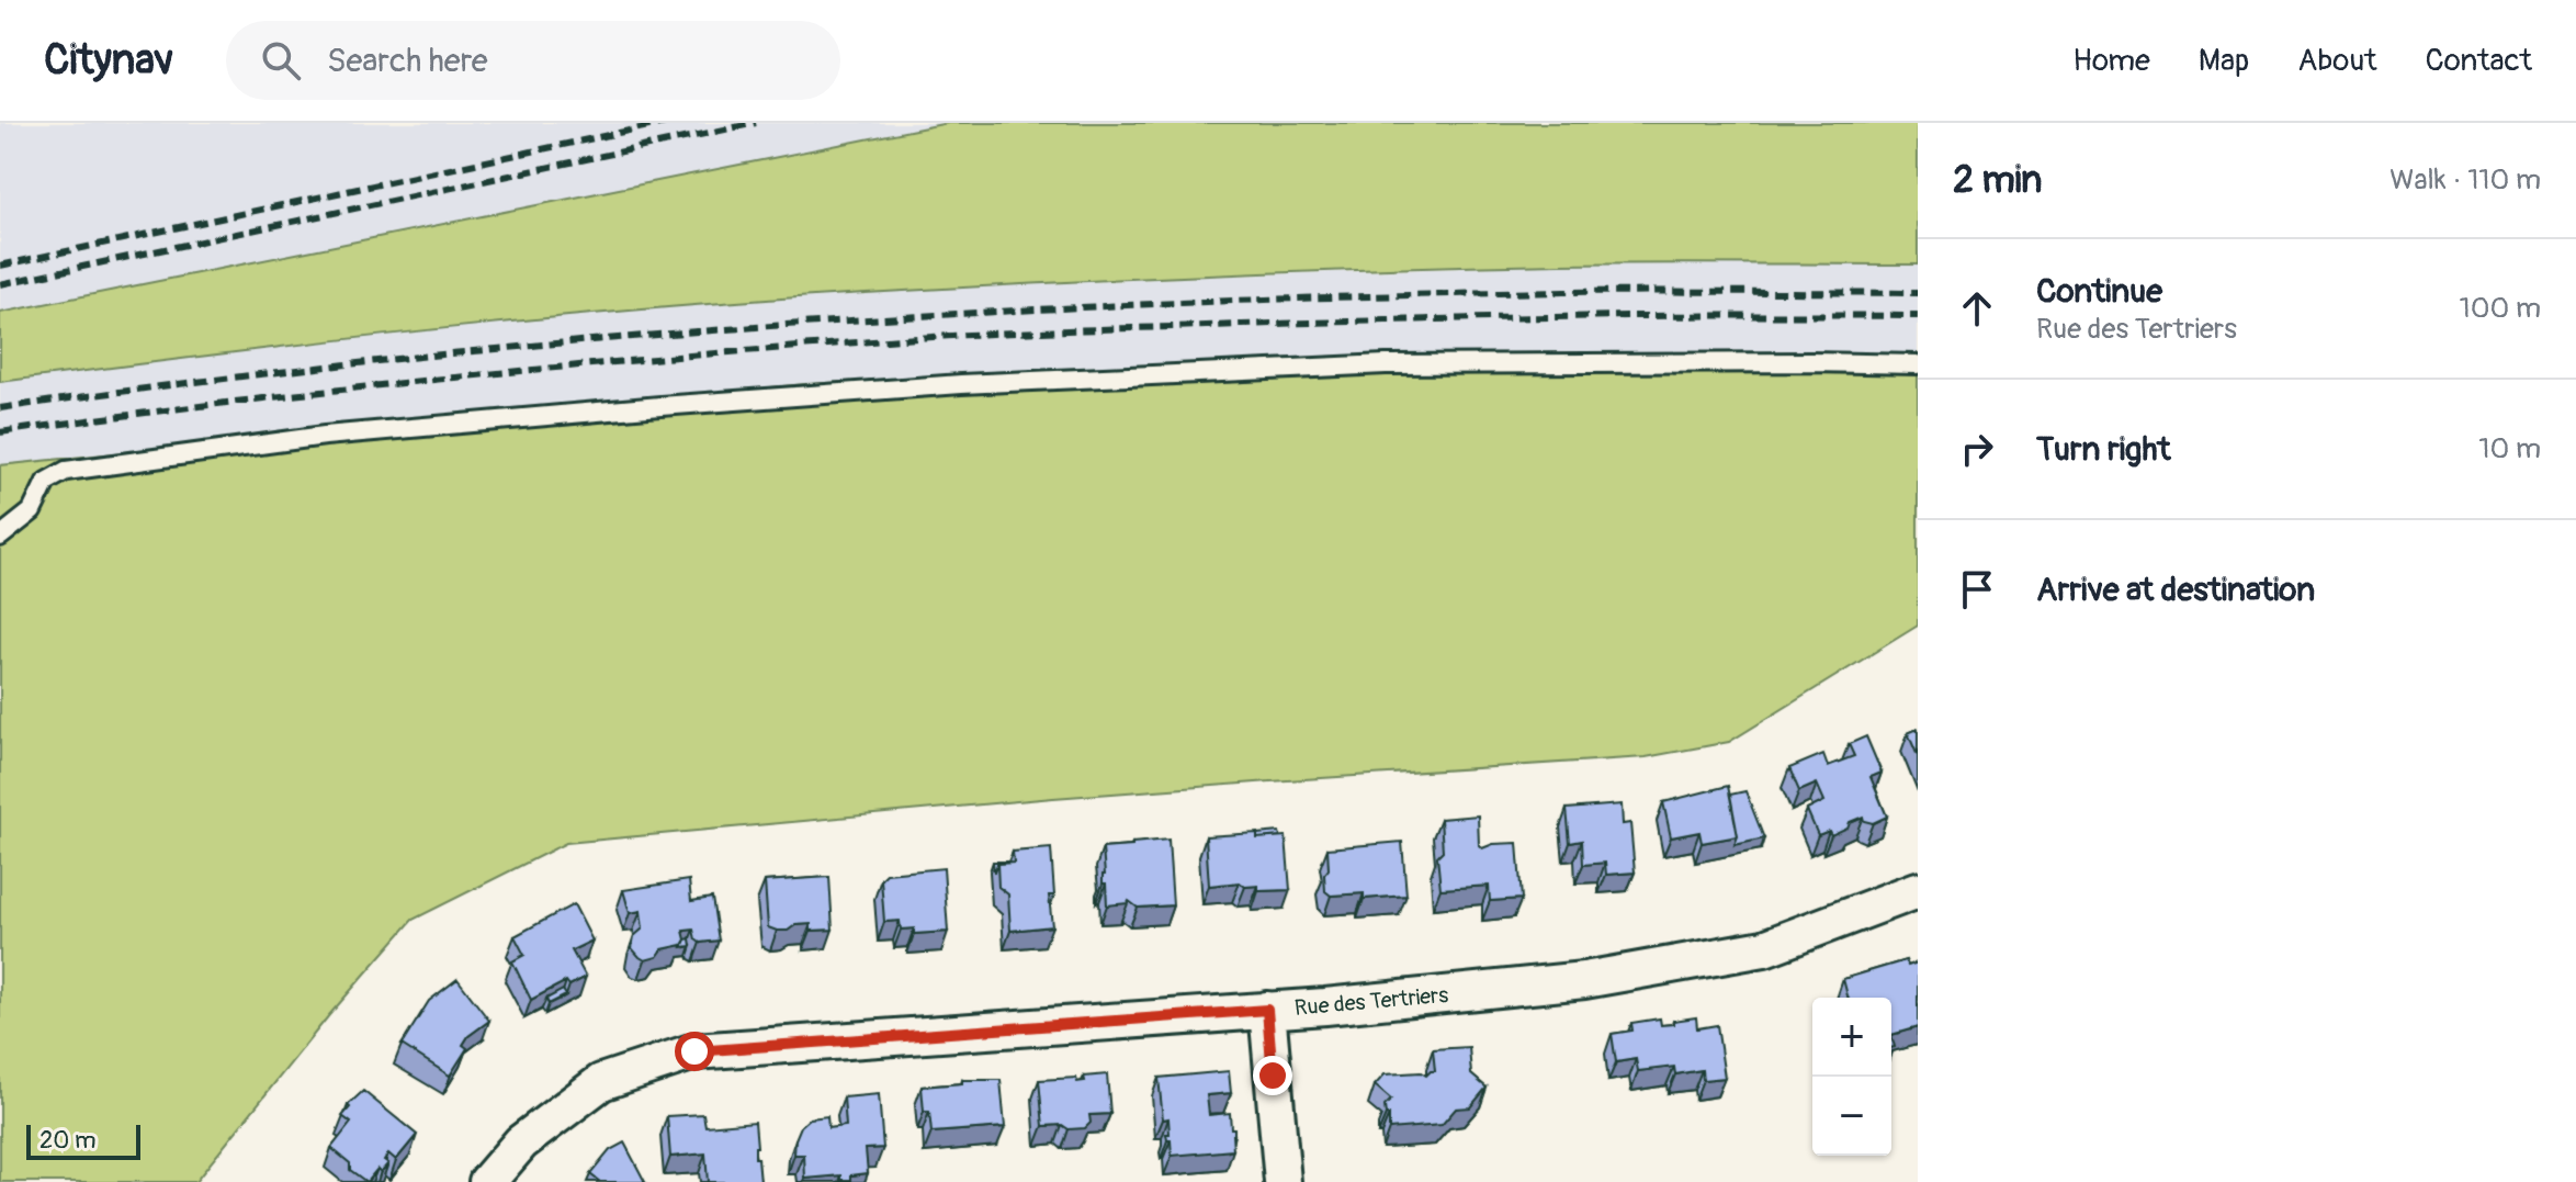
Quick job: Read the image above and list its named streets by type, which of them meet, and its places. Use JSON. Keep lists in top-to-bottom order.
{
  "streets": {
    "street": ["Rue des Tertriers"]
  },
  "scale_bar": "20 m",
  "page": {
    "header": "Citynav",
    "search": "Search here",
    "nav": [
      "Home",
      "Map",
      "About",
      "Contact"
    ],
    "heading": ["2 min", "Walk · 110 m"],
    "list": [
      ["Continue", "Rue des Tertriers", "100 m"],
      ["Turn right", "10 m"],
      "Arrive at destination"
    ],
    "map_buttons": ["+", "−"],
    "scale": "20 m"
  }
}
